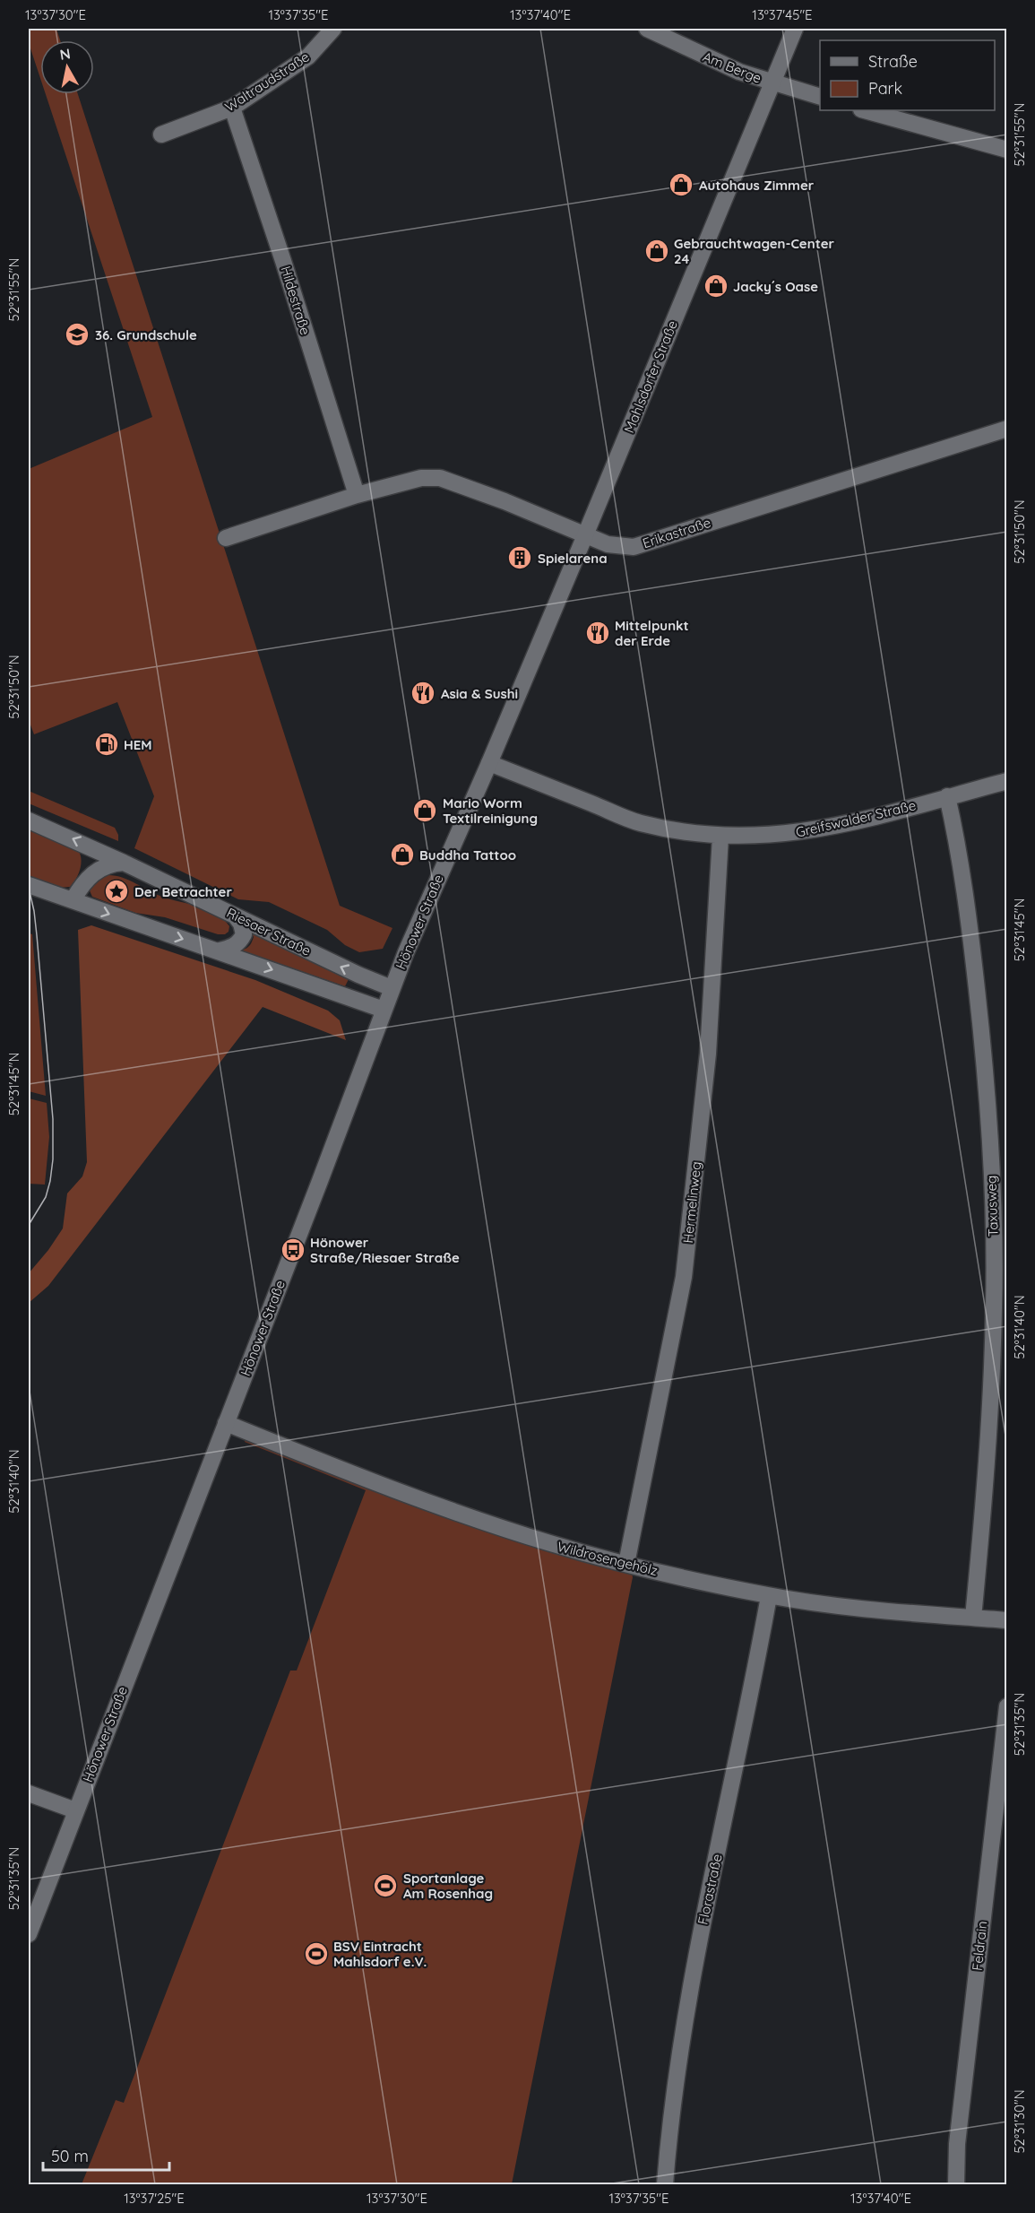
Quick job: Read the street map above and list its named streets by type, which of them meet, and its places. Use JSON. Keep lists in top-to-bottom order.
{
  "streets": {
    "street": [
      "Am Berge",
      "Waltraudstraße",
      "Hildestraße",
      "Mahlsdorfer Straße",
      "Erikastraße",
      "Greifswalder Straße",
      "Hönower Straße",
      "Riesaer Straße",
      "Hermelinweg",
      "Taxusweg",
      "Wildrosengehölz",
      "Florastraße",
      "Feldrain"
    ]
  },
  "crossings": [
    ["Am Berge", "Mahlsdorfer Straße"],
    ["Waltraudstraße", "Hildestraße"],
    ["Hildestraße", "Erikastraße"],
    ["Mahlsdorfer Straße", "Erikastraße"],
    ["Mahlsdorfer Straße", "Hönower Straße"],
    ["Greifswalder Straße", "Hönower Straße"],
    ["Greifswalder Straße", "Hermelinweg"],
    ["Greifswalder Straße", "Taxusweg"],
    ["Hönower Straße", "Riesaer Straße"],
    ["Hönower Straße", "Wildrosengehölz"],
    ["Hermelinweg", "Wildrosengehölz"],
    ["Taxusweg", "Wildrosengehölz"],
    ["Wildrosengehölz", "Florastraße"]
  ],
  "places": {
    "shop": [
      "Autohaus Zimmer",
      "Gebrauchtwagen-Center 24",
      "Jacky´s Oase",
      "Mario Worm Textilreinigung",
      "Buddha Tattoo"
    ],
    "school or university": ["36. Grundschule"],
    "building": ["Spielarena"],
    "restaurant": ["Mittelpunkt der Erde", "Asia & Sushi"],
    "fuel station": ["HEM"],
    "place": ["Der Betrachter"],
    "bus stop": ["Hönower Straße/Riesaer Straße"],
    "sports": ["Sportanlage Am Rosenhag", "BSV Eintracht Mahlsdorf e.V."]
  },
  "legend": ["Straße", "Park"],
  "scale_bar": "50 m",
  "north": "top",
  "coordinates": [
    "13°37'30\"E",
    "13°37'35\"E",
    "13°37'40\"E",
    "13°37'45\"E",
    "52°31'55\"N",
    "52°31'50\"N",
    "52°31'45\"N",
    "52°31'40\"N",
    "52°31'35\"N",
    "52°31'30\"N",
    "13°37'25\"E"
  ]
}
